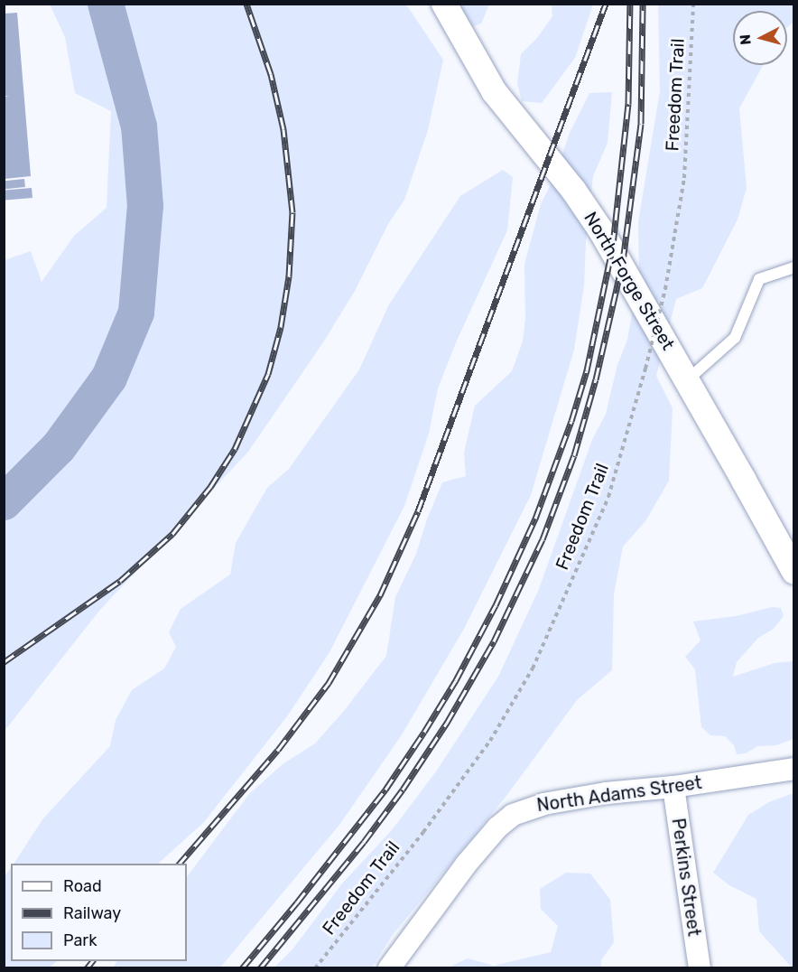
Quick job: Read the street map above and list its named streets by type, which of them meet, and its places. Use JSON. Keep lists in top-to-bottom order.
{
  "streets": {
    "street": ["North Forge Street", "North Adams Street", "Perkins Street"],
    "path": ["Freedom Trail"]
  },
  "crossings": [
    ["North Adams Street", "Perkins Street"]
  ],
  "legend": ["Road", "Railway", "Park"],
  "north": "left"
}
